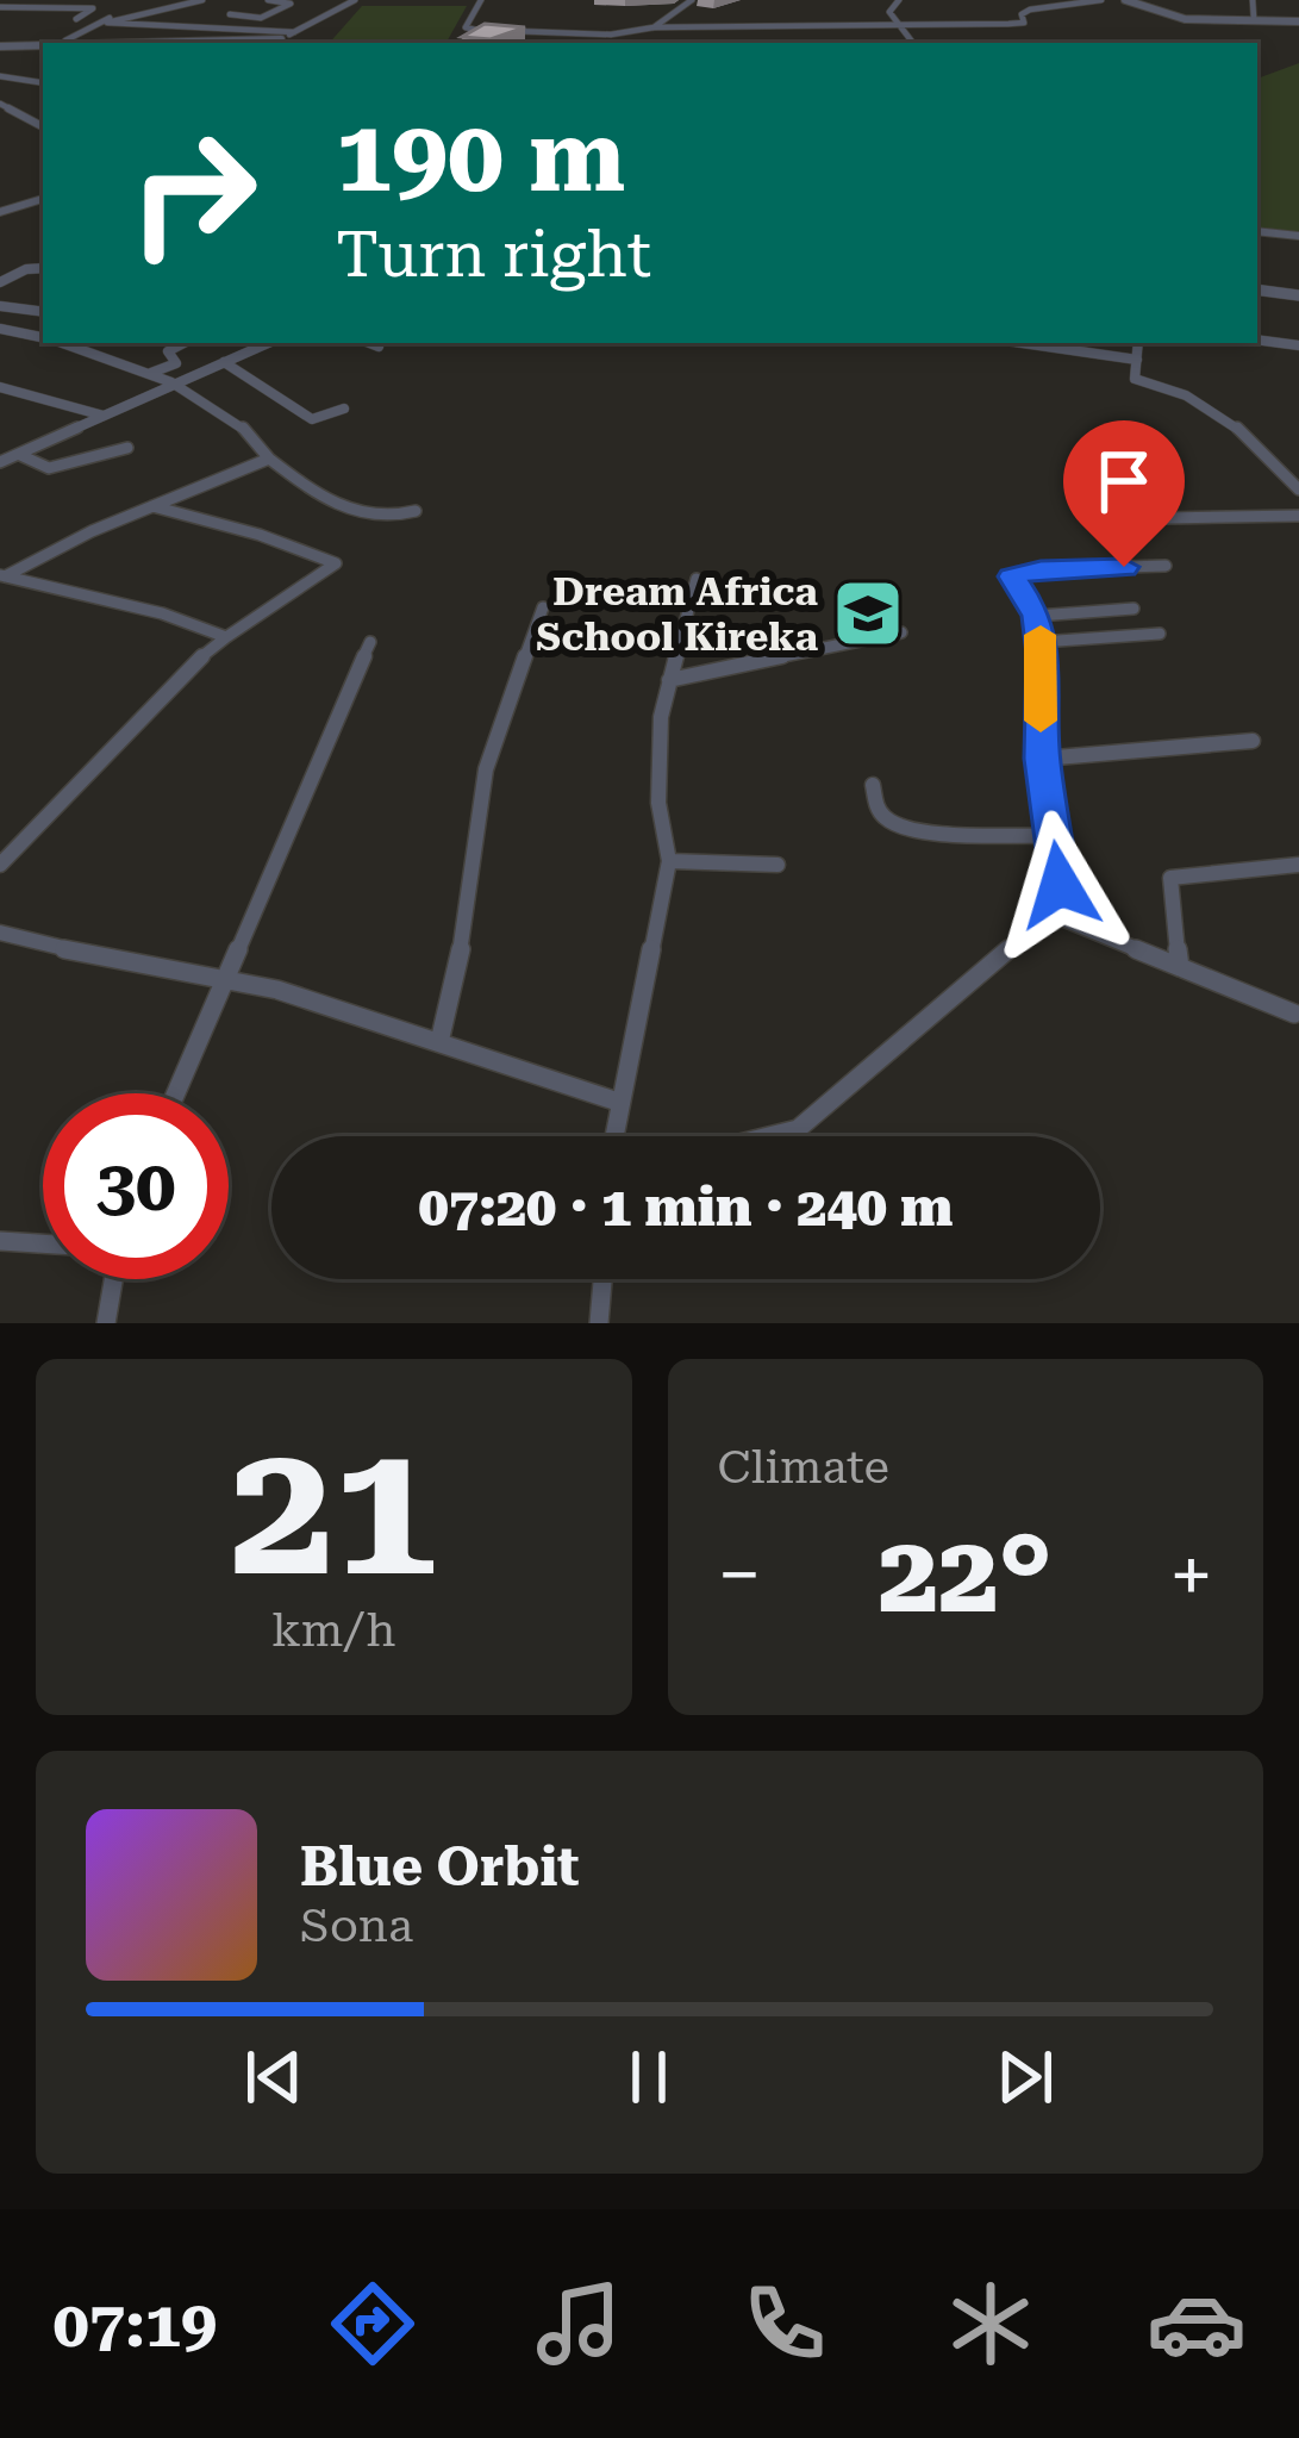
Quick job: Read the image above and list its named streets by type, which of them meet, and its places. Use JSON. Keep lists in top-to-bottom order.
{
  "places": {
    "school or university": ["Dream Africa School Kireka"]
  },
  "page": {
    "turn": ["190 m", "Turn right"],
    "limit": "30",
    "trip": "07:20 · 1 min · 240 m",
    "tile": [
      ["21", "km/h"],
      "Climate"
    ],
    "heat": ["−", "22°", "+"],
    "song": ["Blue Orbit", "Sona"],
    "tabs": "07:19"
  }
}
